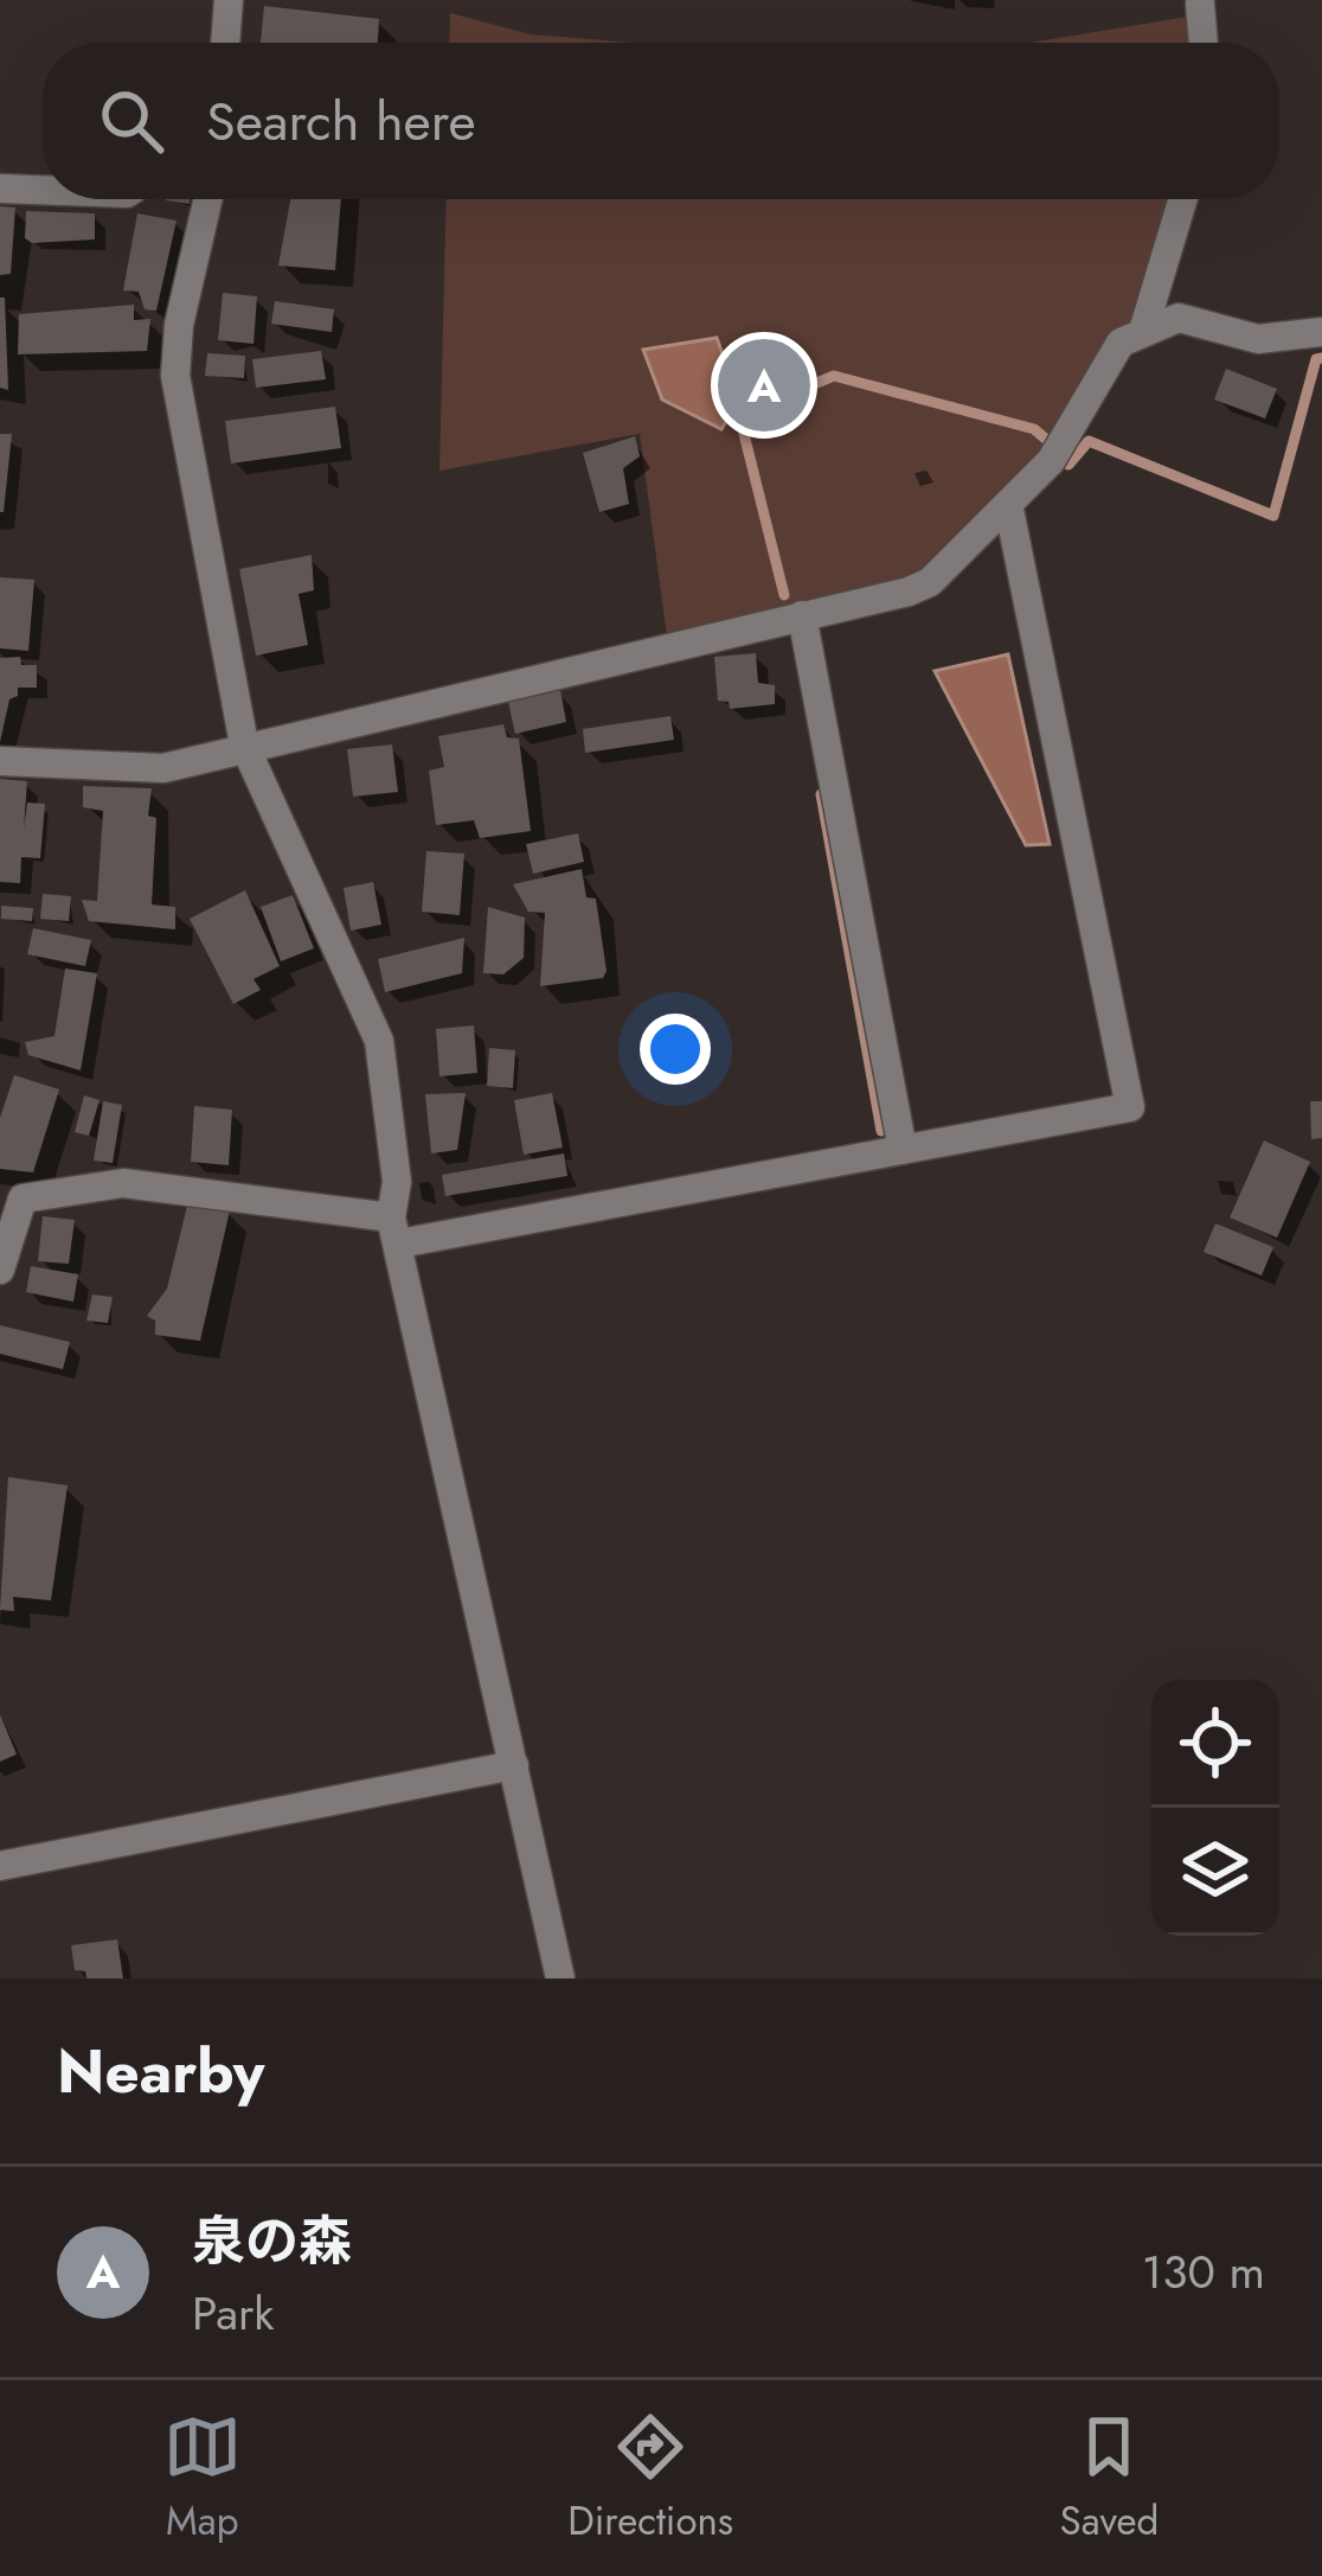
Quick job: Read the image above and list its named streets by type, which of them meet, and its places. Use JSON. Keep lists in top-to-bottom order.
{
  "page": {
    "search": "Search here",
    "pins": "A",
    "heading": "Nearby",
    "list": [
      {
        "mark": "A",
        "name": "泉の森",
        "note": "Park",
        "value": "130 m"
      }
    ],
    "nav": ["Map", "Directions", "Saved"]
  }
}
